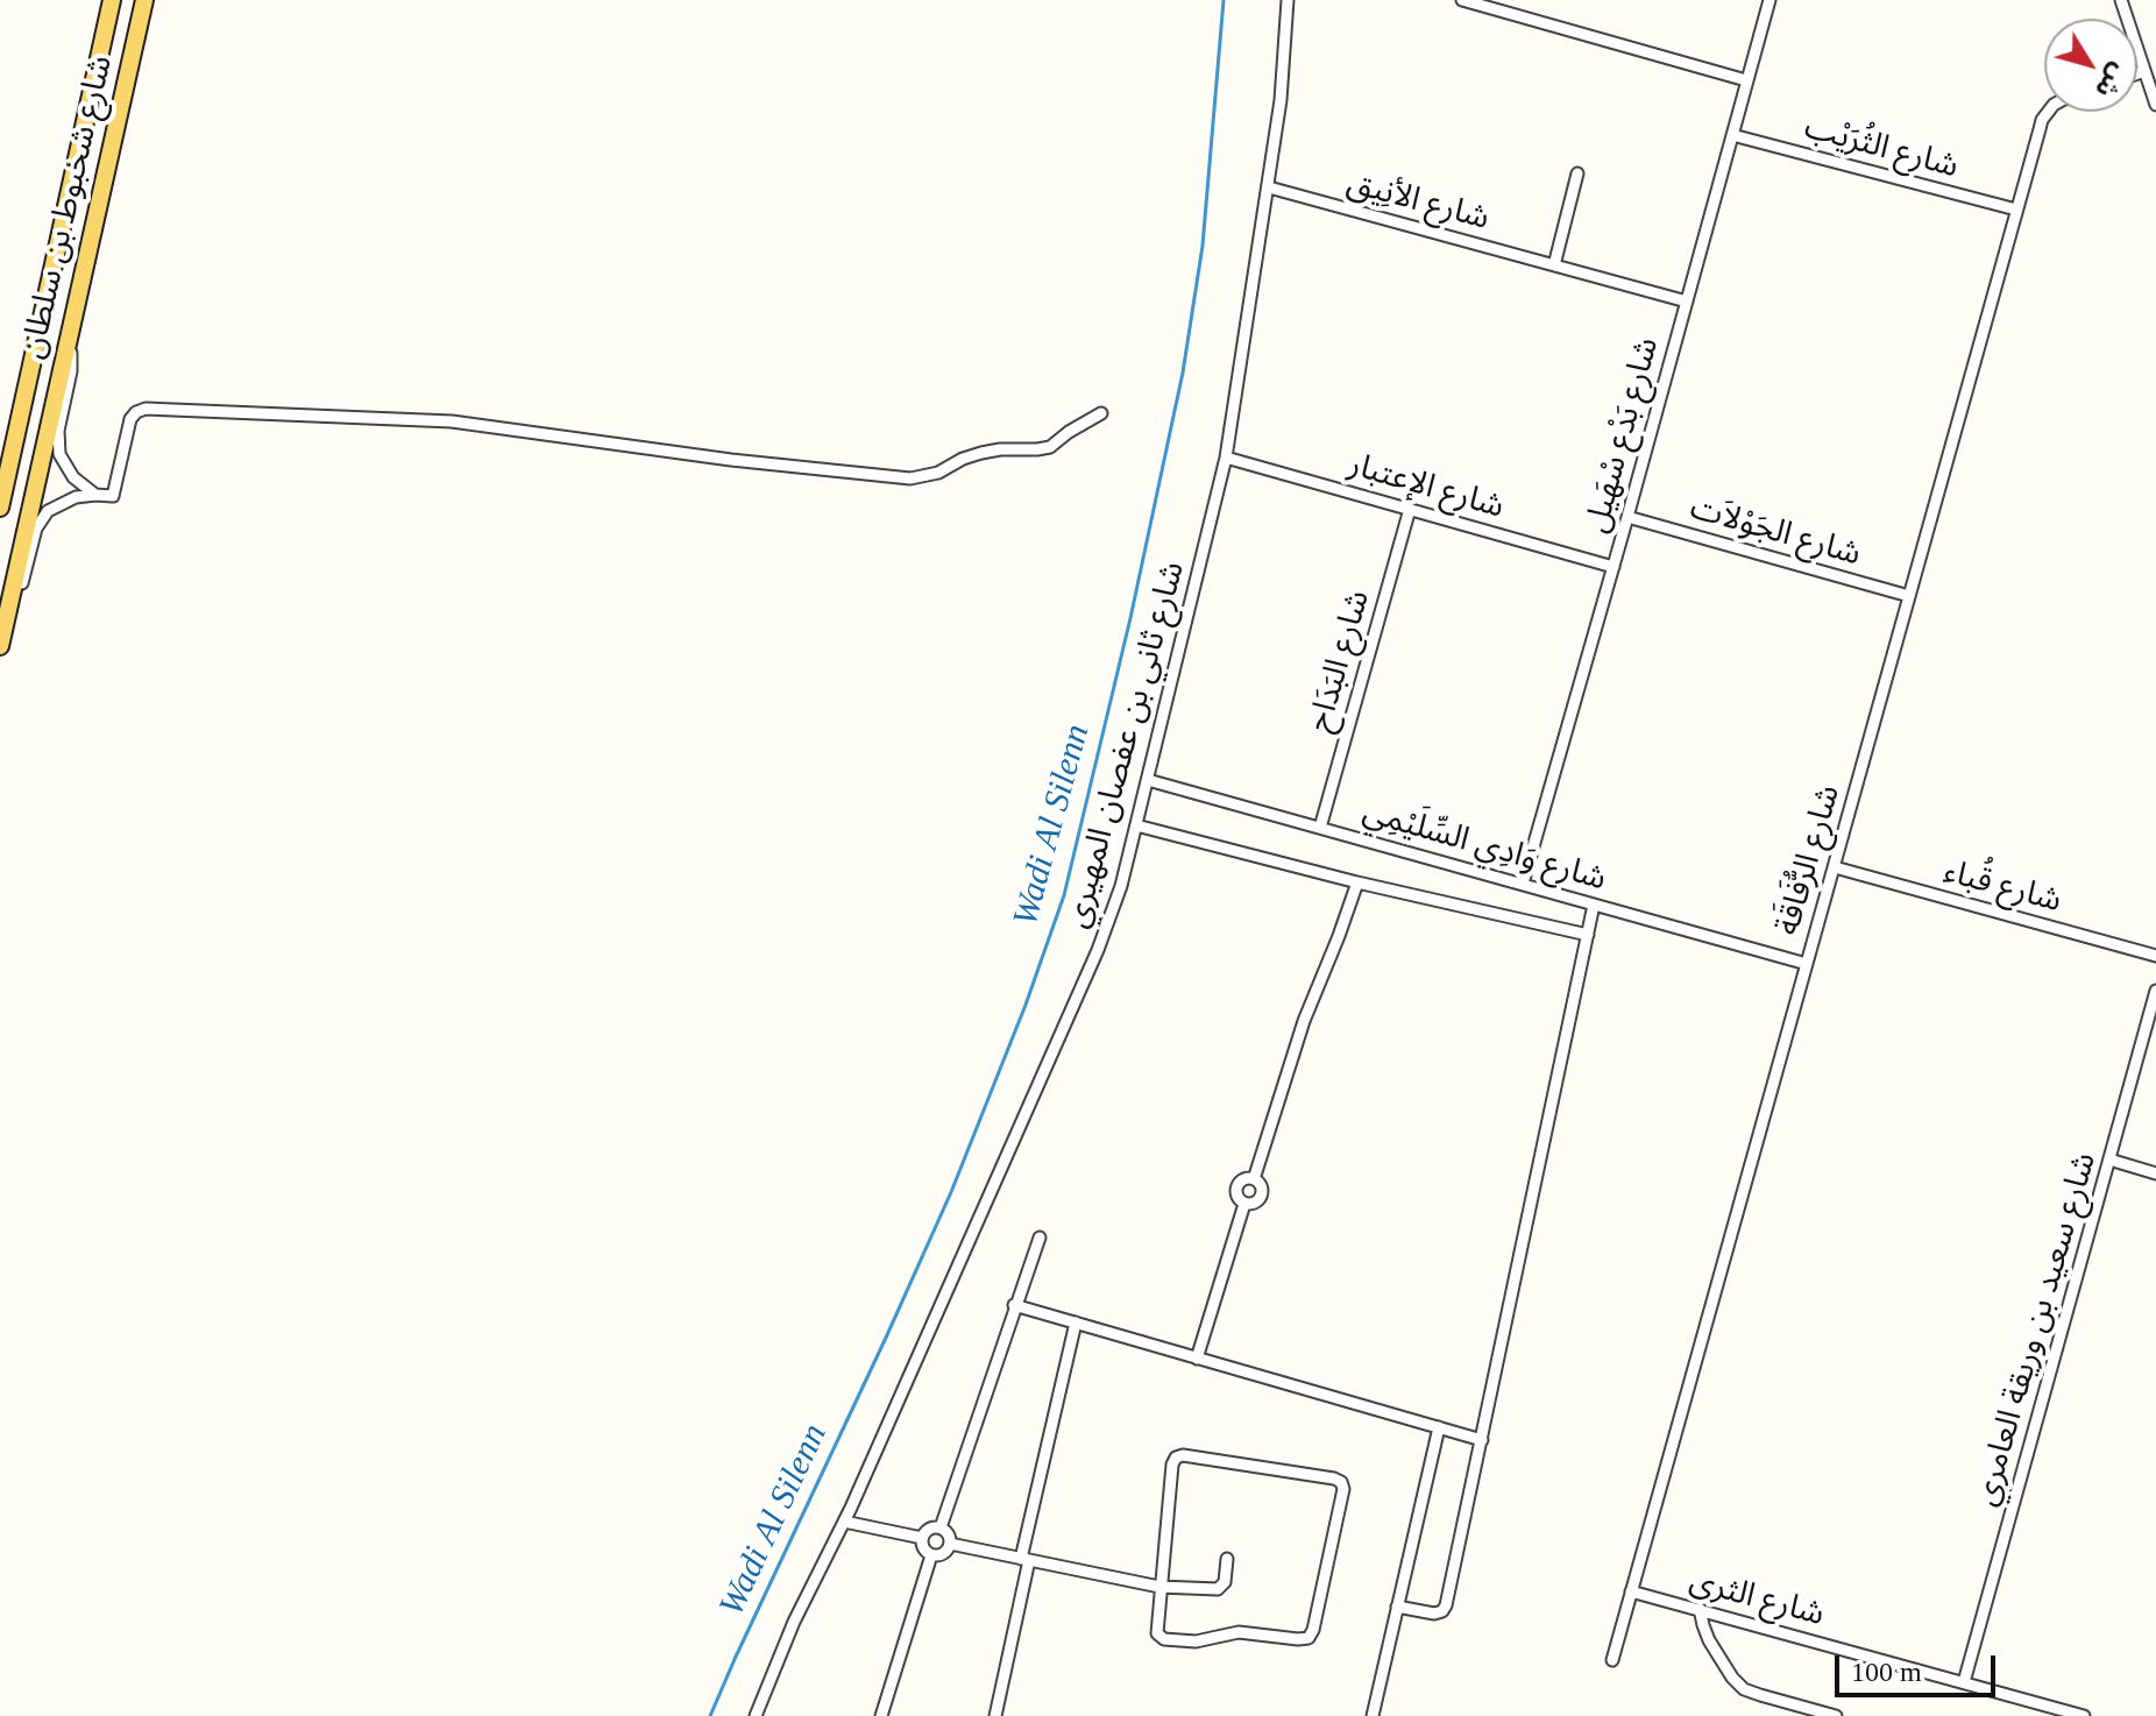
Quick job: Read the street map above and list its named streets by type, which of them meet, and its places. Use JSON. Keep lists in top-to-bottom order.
{
  "streets": {
    "main road": ["شارع شخبوط بن سلطان"],
    "street": [
      "شارع الثُرَيْب",
      "شارع الأنِيق",
      "شارع بَدْع سْهَيل",
      "شارع الإعتبار",
      "شارع الجَوْلاَت",
      "شارع البَدَاح",
      "شارع ثاني بن عفصان المهيري",
      "شارع وَادِي السِّلَيْمِي",
      "شارع الرُّفَاقَة",
      "شارع قُباء",
      "شارع سعيد بن وريقة العامري",
      "شارع الثرى"
    ]
  },
  "crossings": [
    ["شارع الثُرَيْب", "شارع بَدْع سْهَيل"],
    ["شارع الثُرَيْب", "شارع الرُّفَاقَة"],
    ["شارع الأنِيق", "شارع بَدْع سْهَيل"],
    ["شارع الأنِيق", "شارع ثاني بن عفصان المهيري"],
    ["شارع بَدْع سْهَيل", "شارع الإعتبار"],
    ["شارع بَدْع سْهَيل", "شارع الجَوْلاَت"],
    ["شارع بَدْع سْهَيل", "شارع وَادِي السِّلَيْمِي"],
    ["شارع الإعتبار", "شارع البَدَاح"],
    ["شارع الإعتبار", "شارع ثاني بن عفصان المهيري"],
    ["شارع الجَوْلاَت", "شارع الرُّفَاقَة"],
    ["شارع البَدَاح", "شارع وَادِي السِّلَيْمِي"],
    ["شارع ثاني بن عفصان المهيري", "شارع وَادِي السِّلَيْمِي"],
    ["شارع وَادِي السِّلَيْمِي", "شارع الرُّفَاقَة"],
    ["شارع الرُّفَاقَة", "شارع قُباء"],
    ["شارع الرُّفَاقَة", "شارع الثرى"],
    ["شارع سعيد بن وريقة العامري", "شارع الثرى"]
  ],
  "water": ["Wadi Al Silenn"],
  "scale_bar": "100 m",
  "north": "bottom right"
}
